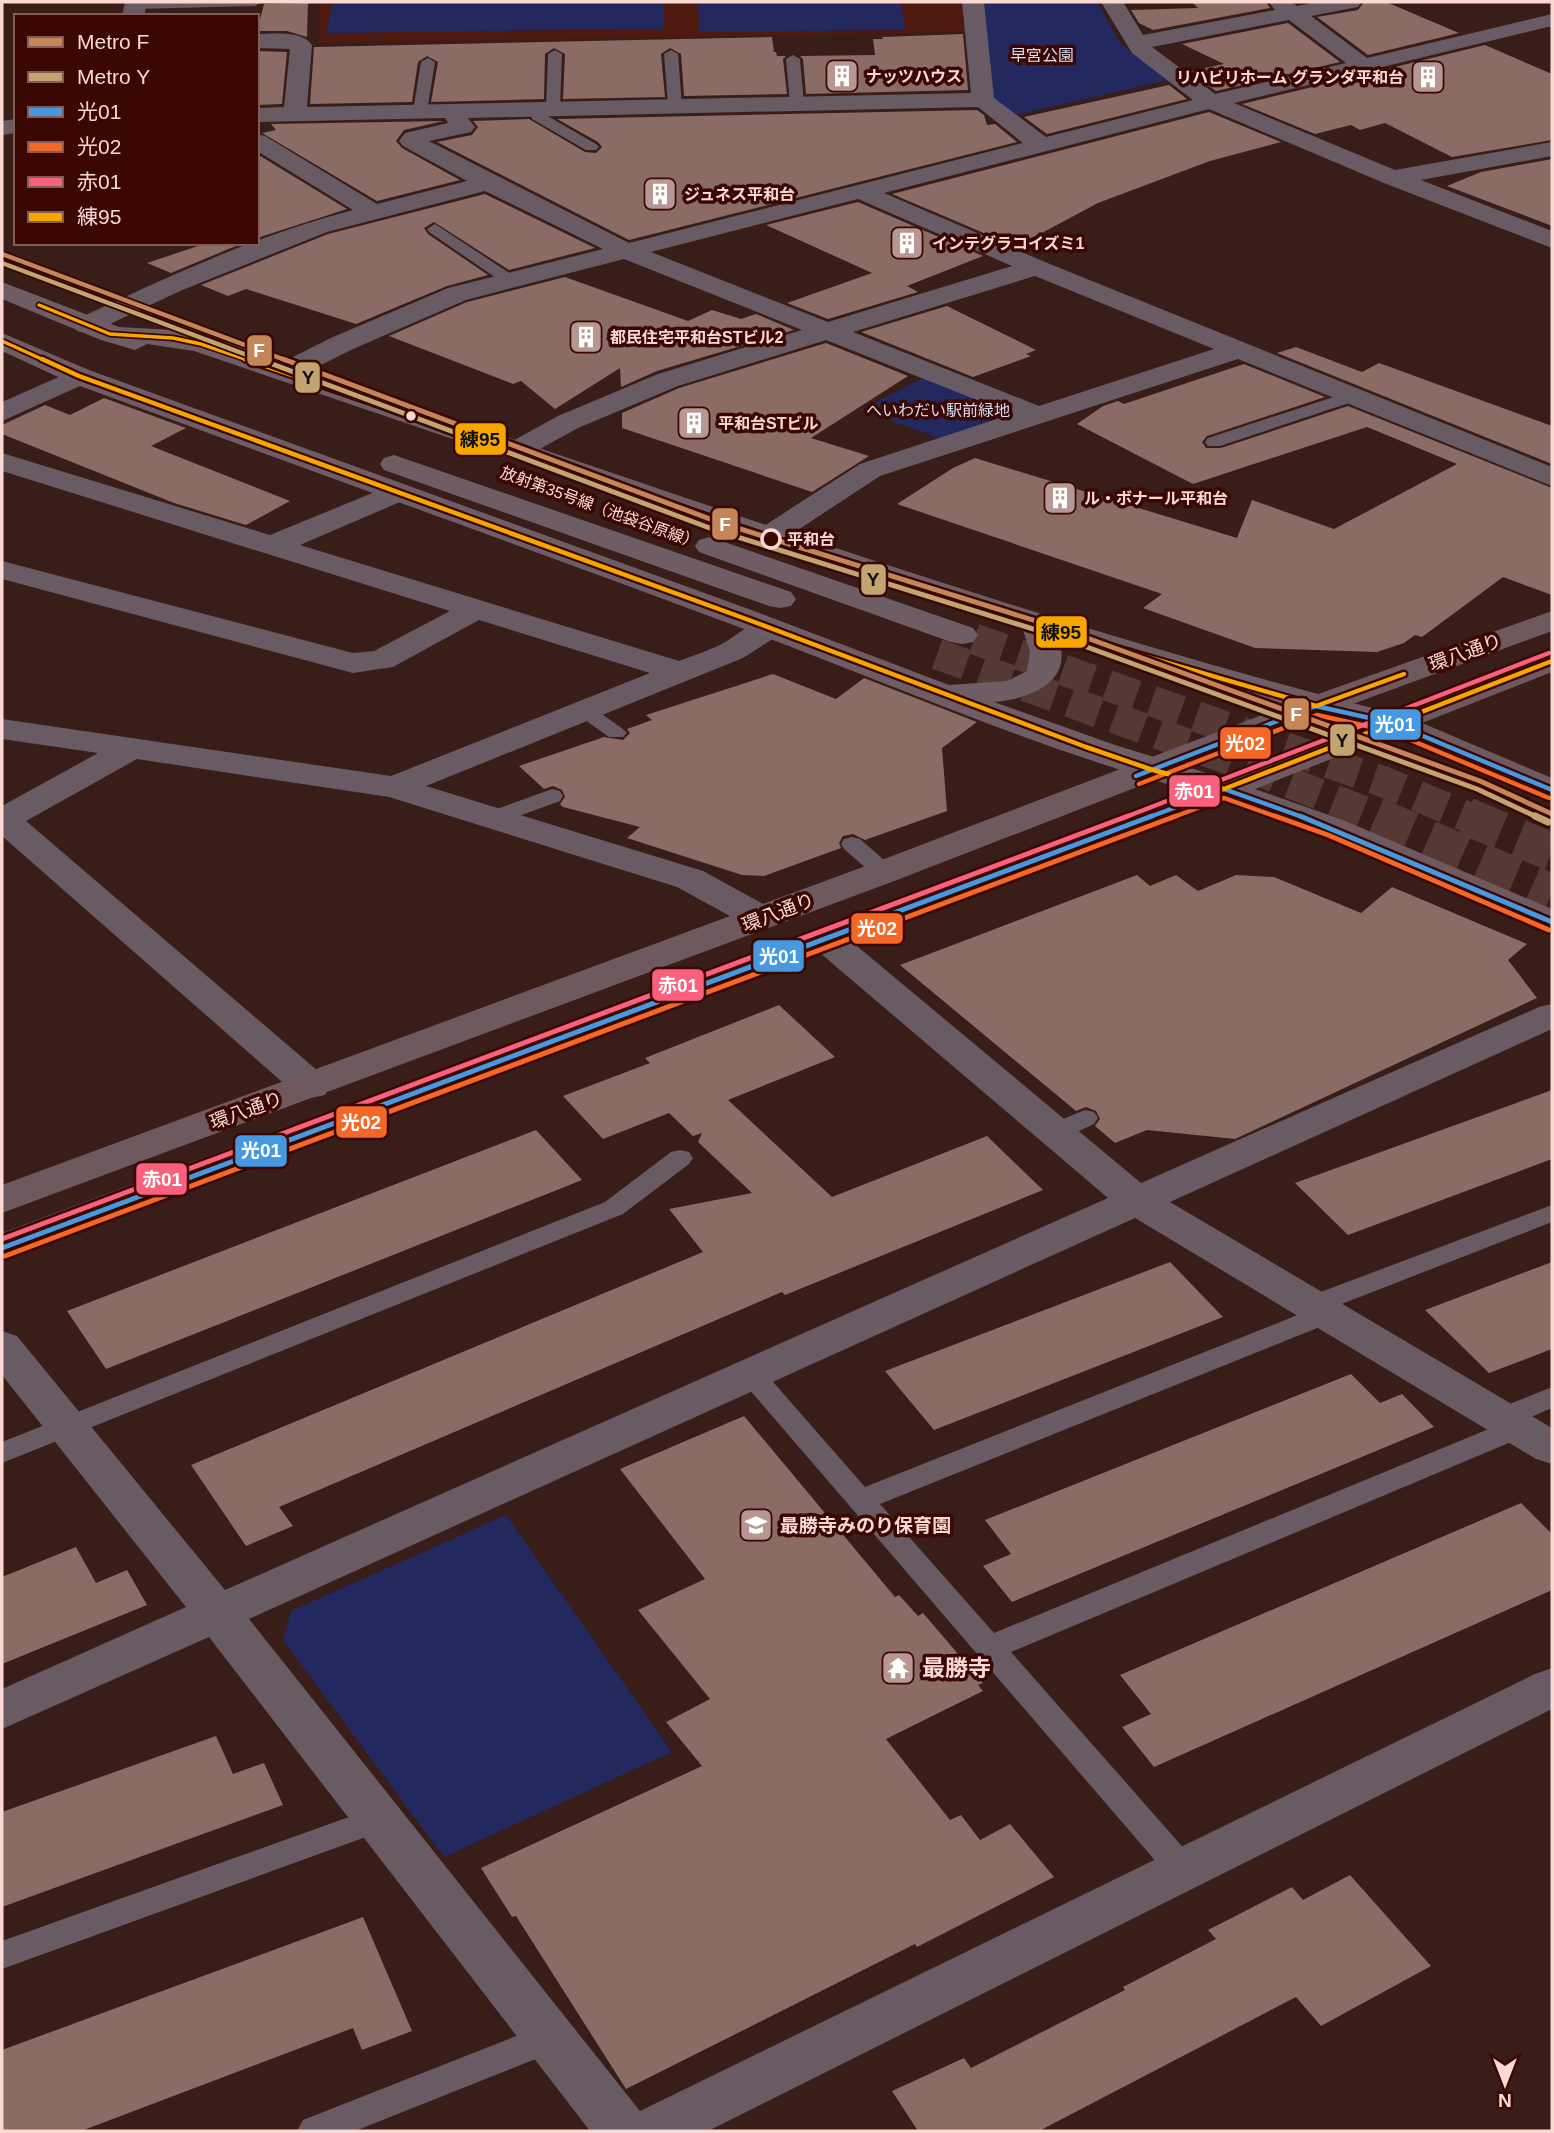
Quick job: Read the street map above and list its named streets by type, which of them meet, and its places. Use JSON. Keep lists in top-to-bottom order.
{
  "streets": {
    "main road": ["放射第35号線（池袋谷原線）", "環八通り"]
  },
  "parks": ["早宮公園", "へいわだい駅前緑地"],
  "places": {
    "building": [
      "ナッツハウス",
      "リハビリホーム グランダ平和台",
      "ジュネス平和台",
      "インテグラコイズミ1",
      "都民住宅平和台STビル2",
      "平和台STビル",
      "ル・ボナール平和台"
    ],
    "other": ["平和台"],
    "school or university": ["最勝寺みのり保育園"],
    "temple": ["最勝寺"]
  },
  "lines": [
    "metro line F",
    "metro line Y",
    "transit line 練95",
    "transit line 赤01",
    "transit line 光01",
    "transit line 光02"
  ],
  "legend": [
    "Metro F",
    "Metro Y",
    "光01",
    "光02",
    "赤01",
    "練95"
  ],
  "north": "bottom"
}
